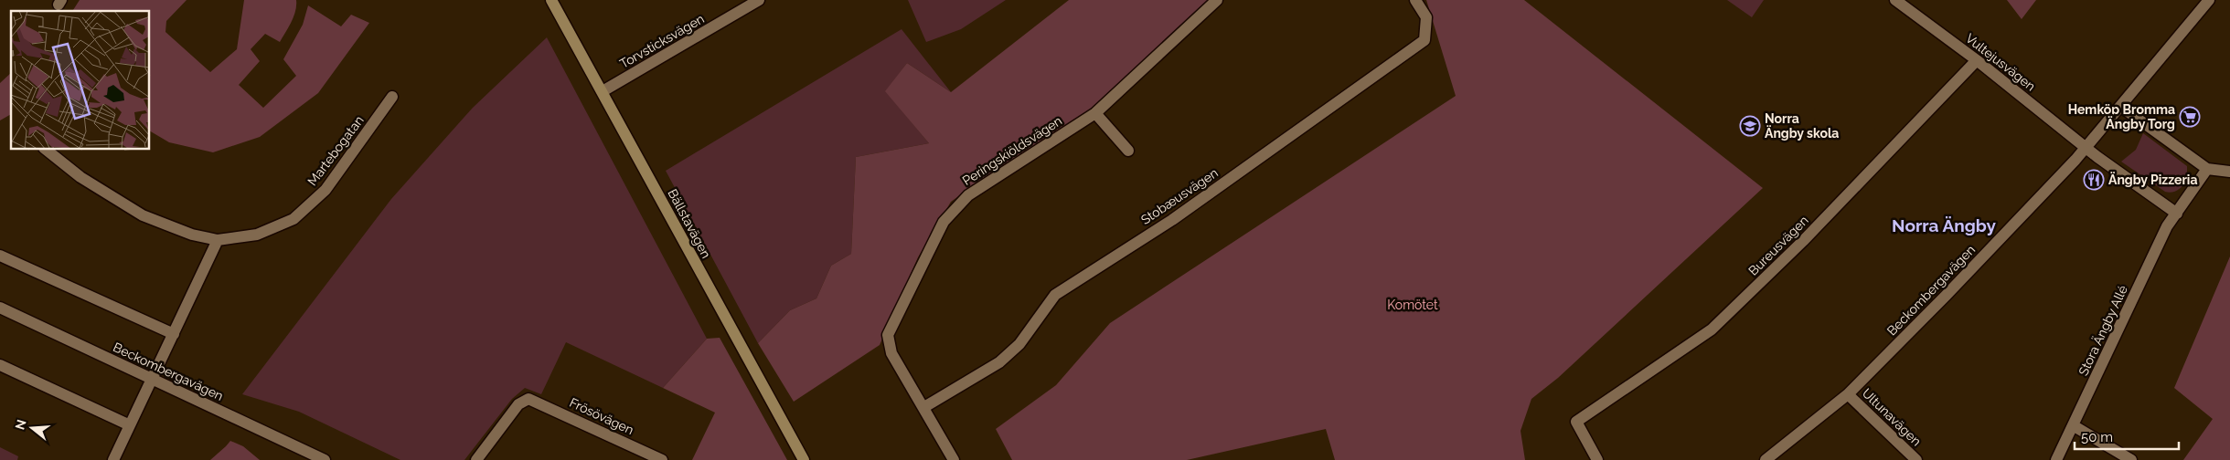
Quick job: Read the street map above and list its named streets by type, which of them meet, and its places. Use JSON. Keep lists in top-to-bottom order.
{
  "streets": {
    "street": [
      "Torvsticksvägen",
      "Vultejusvägen",
      "Martebogatan",
      "Peringskiöldsvägen",
      "Stobæusvägen",
      "Bällstavägen",
      "Bureusvägen",
      "Beckombergavägen",
      "Stora Ängby Allé",
      "Frösövägen",
      "Ultunavägen"
    ]
  },
  "crossings": [
    ["Torvsticksvägen", "Bällstavägen"],
    ["Vultejusvägen", "Bureusvägen"],
    ["Vultejusvägen", "Beckombergavägen"],
    ["Vultejusvägen", "Stora Ängby Allé"],
    ["Peringskiöldsvägen", "Stobæusvägen"],
    ["Beckombergavägen", "Ultunavägen"]
  ],
  "districts": ["Norra Ängby"],
  "parks": ["Komötet"],
  "places": {
    "supermarket": ["Hemköp Bromma Ängby Torg"],
    "school or university": ["Norra Ängby skola"],
    "restaurant": ["Ängby Pizzeria"]
  },
  "scale_bar": "50 m",
  "north": "left"
}
